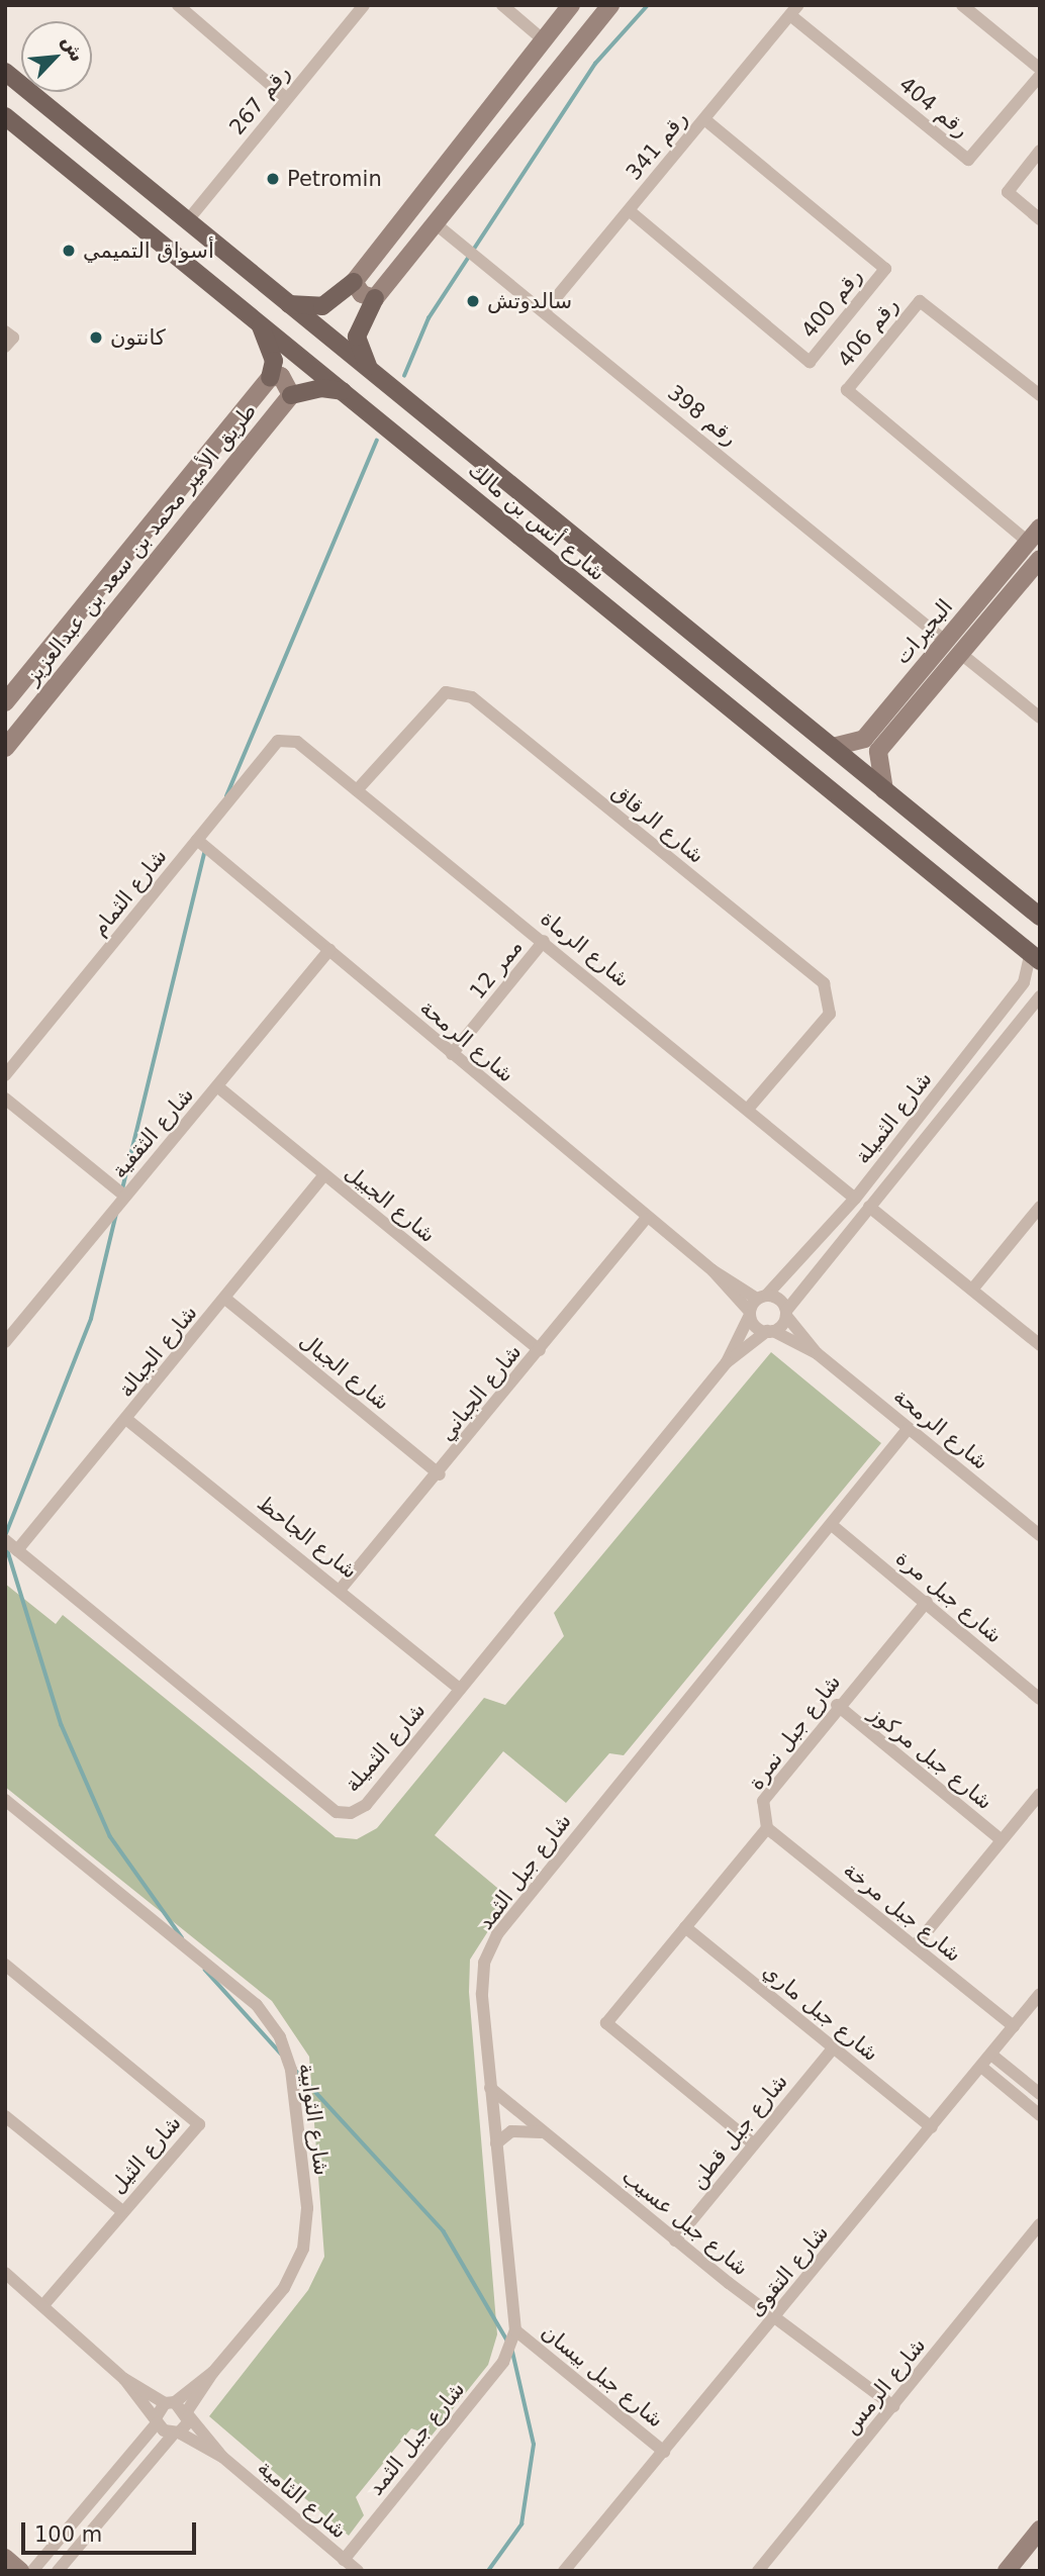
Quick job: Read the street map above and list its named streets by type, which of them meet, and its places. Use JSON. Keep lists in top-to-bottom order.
{
  "streets": {
    "main road": ["شارع أنس بن مالك", "طريق الأمير محمد بن سعد بن عبدالعزيز", "البحيرات"],
    "street": [
      "رقم 267",
      "رقم 404",
      "رقم 341",
      "رقم 400",
      "رقم 406",
      "رقم 398",
      "شارع الرقاق",
      "شارع الثمام",
      "شارع الرماة",
      "ممر 12",
      "شارع الرمحة",
      "شارع الثميلة",
      "شارع الثقفية",
      "شارع الجبيل",
      "شارع الجبالة",
      "شارع الجبال",
      "شارع الجباني",
      "شارع الجاحظ",
      "شارع جبل مرة",
      "شارع جبل نمرة",
      "شارع جبل مركوز",
      "شارع جبل الثمد",
      "شارع جبل مرخة",
      "شارع جبل ماري",
      "شارع الثوابية",
      "شارع جبل قطن",
      "شارع الثيل",
      "شارع جبل عسيب",
      "شارع التقوى",
      "شارع جبل بيسان",
      "شارع الرمس",
      "شارع الثامية"
    ]
  },
  "crossings": [
    ["رقم 267", "شارع أنس بن مالك"],
    ["رقم 404", "رقم 341"],
    ["رقم 341", "رقم 400"],
    ["رقم 341", "رقم 398"],
    ["رقم 406", "البحيرات"],
    ["رقم 398", "البحيرات"],
    ["شارع أنس بن مالك", "البحيرات"],
    ["شارع أنس بن مالك", "شارع الثميلة"],
    ["شارع الرقاق", "شارع الرماة"],
    ["شارع الثمام", "شارع الرماة"],
    ["شارع الثمام", "شارع الرمحة"],
    ["شارع الرماة", "ممر 12"],
    ["شارع الرماة", "شارع الثميلة"],
    ["ممر 12", "شارع الرمحة"],
    ["شارع الرمحة", "شارع الثقفية"],
    ["شارع الرمحة", "شارع الجباني"],
    ["شارع الرمحة", "شارع جبل الثمد"],
    ["شارع الثميلة", "شارع الجبالة"],
    ["شارع الثميلة", "شارع الجاحظ"],
    ["شارع الثقفية", "شارع الجبيل"],
    ["شارع الجبيل", "شارع الجبالة"],
    ["شارع الجبيل", "شارع الجباني"],
    ["شارع الجبالة", "شارع الجبال"],
    ["شارع الجبالة", "شارع الجاحظ"],
    ["شارع الجبال", "شارع الجباني"],
    ["شارع الجباني", "شارع الجاحظ"],
    ["شارع جبل مرة", "شارع جبل نمرة"],
    ["شارع جبل مرة", "شارع جبل الثمد"],
    ["شارع جبل نمرة", "شارع جبل مركوز"],
    ["شارع جبل نمرة", "شارع جبل مرخة"],
    ["شارع جبل الثمد", "شارع جبل عسيب"],
    ["شارع جبل الثمد", "شارع جبل بيسان"],
    ["شارع جبل الثمد", "شارع الثامية"],
    ["شارع جبل مرخة", "شارع التقوى"],
    ["شارع جبل ماري", "شارع جبل قطن"],
    ["شارع جبل ماري", "شارع التقوى"],
    ["شارع جبل قطن", "شارع جبل عسيب"],
    ["شارع جبل عسيب", "شارع التقوى"],
    ["شارع جبل عسيب", "شارع الرمس"],
    ["شارع التقوى", "شارع جبل بيسان"]
  ],
  "places": [
    "Petromin",
    "أسواق التميمي",
    "سالدوتش",
    "كانتون"
  ],
  "scale_bar": "100 m",
  "north": "top right"
}
